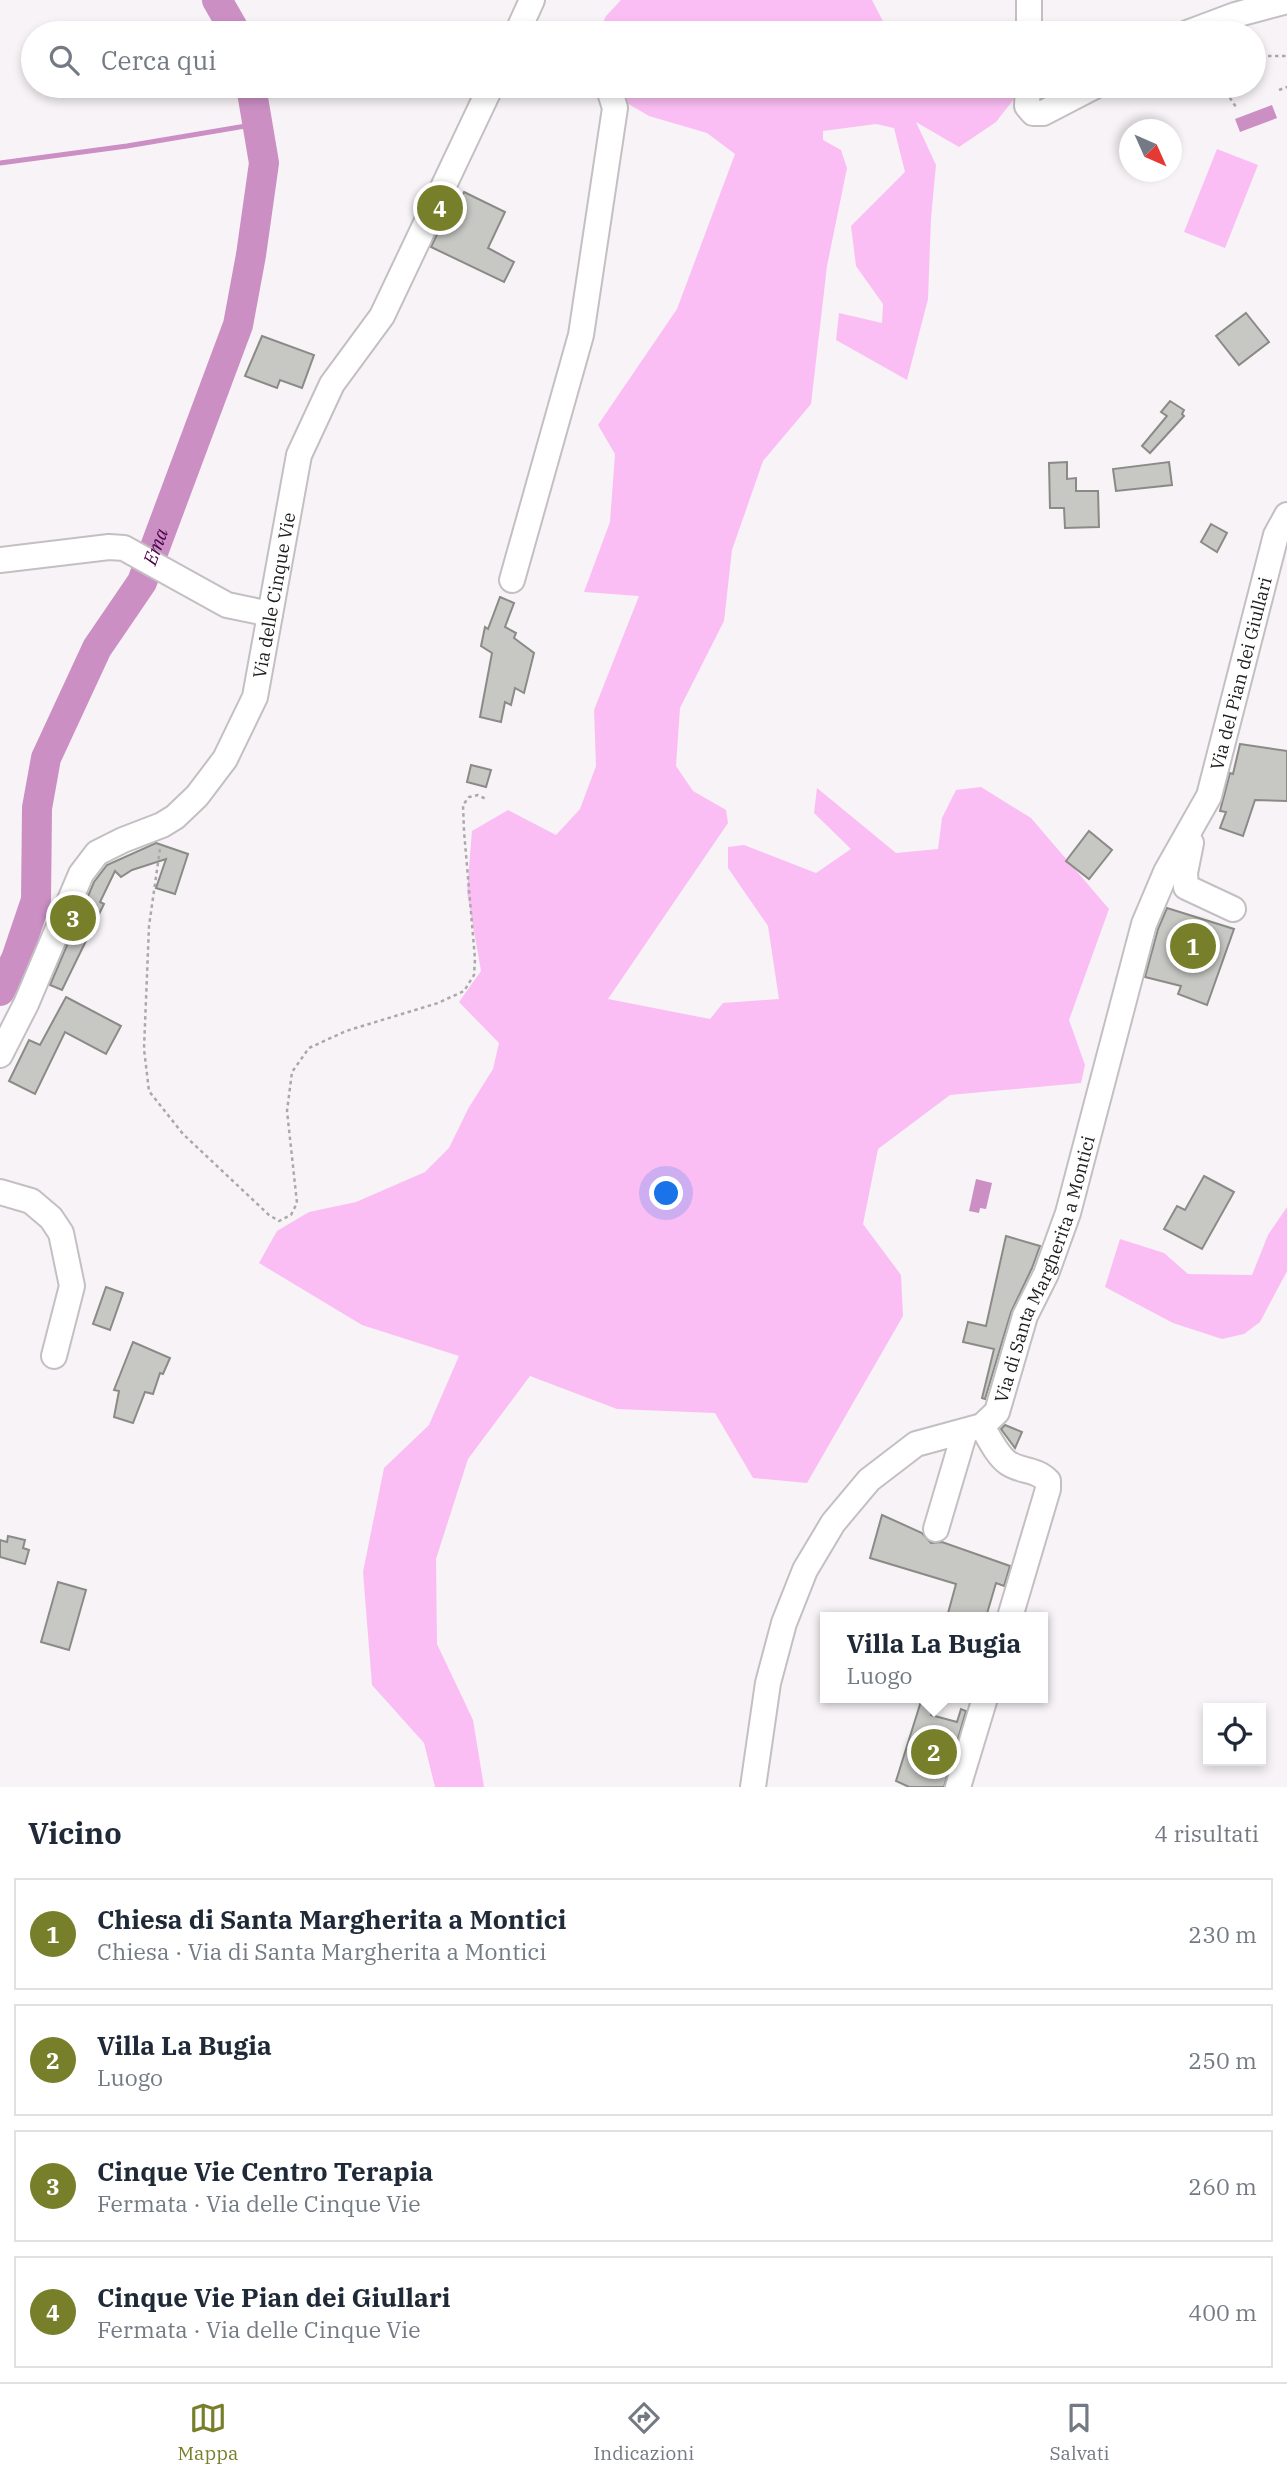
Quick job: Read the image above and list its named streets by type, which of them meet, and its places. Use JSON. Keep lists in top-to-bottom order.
{
  "streets": {
    "street": ["Via delle Cinque Vie", "Via del Pian dei Giullari", "Via di Santa Margherita a Montici"]
  },
  "crossings": [
    ["Via del Pian dei Giullari", "Via di Santa Margherita a Montici"]
  ],
  "water": ["Ema"],
  "north": "bottom right",
  "page": {
    "search": "Cerca qui",
    "pins": [
      "4",
      "3",
      "1",
      "2"
    ],
    "popup": ["Villa La Bugia", "Luogo"],
    "heading": ["Vicino", "4 risultati"],
    "list": [
      {
        "mark": "1",
        "name": "Chiesa di Santa Margherita a Montici",
        "note": "Chiesa · Via di Santa Margherita a Montici",
        "value": "230 m"
      },
      {
        "mark": "2",
        "name": "Villa La Bugia",
        "note": "Luogo",
        "value": "250 m"
      },
      {
        "mark": "3",
        "name": "Cinque Vie Centro Terapia",
        "note": "Fermata · Via delle Cinque Vie",
        "value": "260 m"
      },
      {
        "mark": "4",
        "name": "Cinque Vie Pian dei Giullari",
        "note": "Fermata · Via delle Cinque Vie",
        "value": "400 m"
      }
    ],
    "nav": ["Mappa", "Indicazioni", "Salvati"]
  }
}
